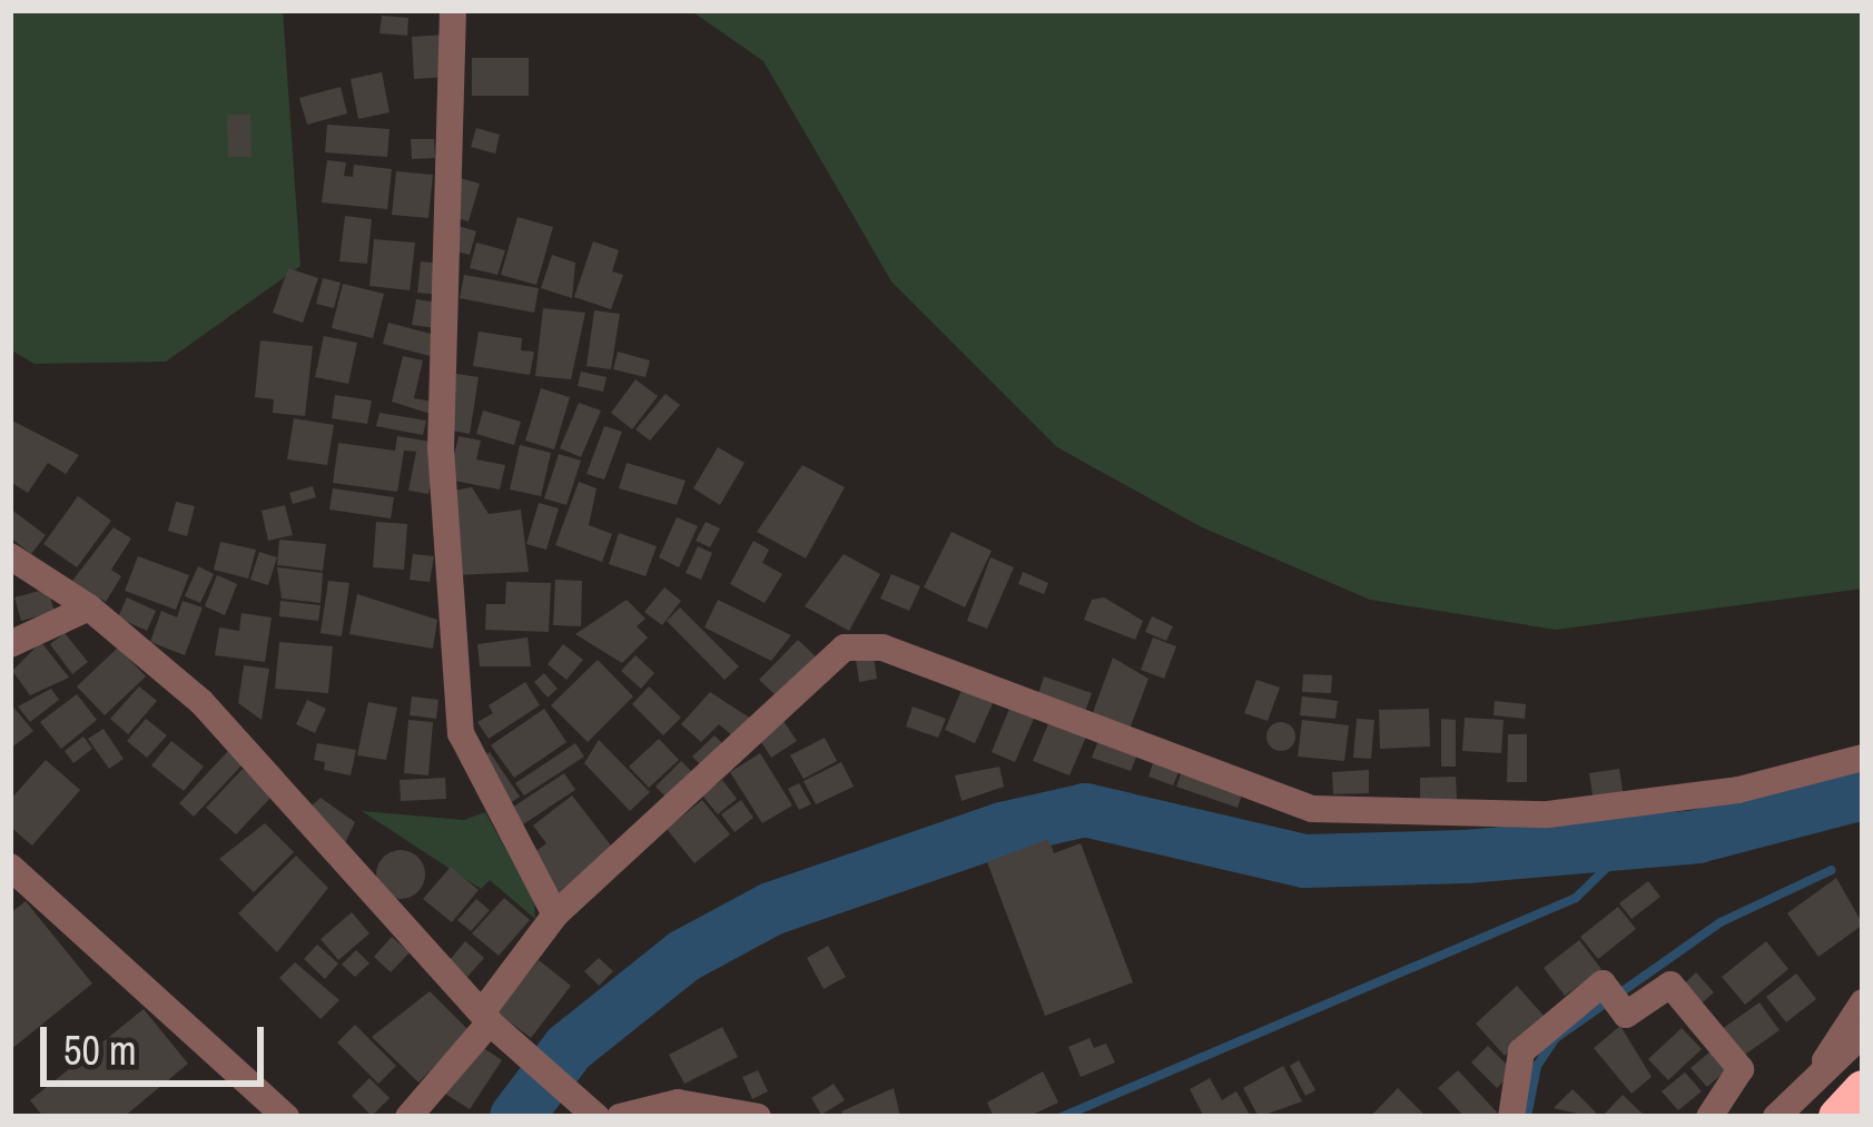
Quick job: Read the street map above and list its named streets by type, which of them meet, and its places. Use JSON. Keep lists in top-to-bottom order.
{
  "scale_bar": "50 m"
}
